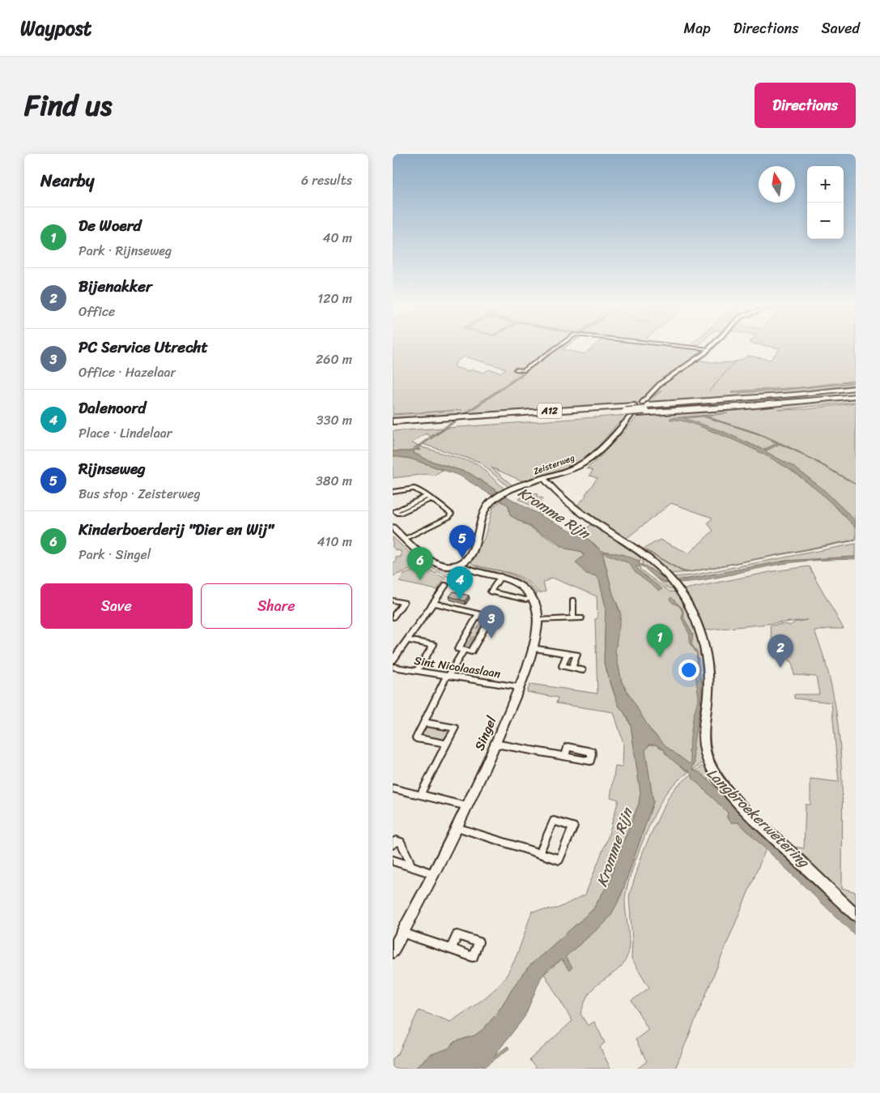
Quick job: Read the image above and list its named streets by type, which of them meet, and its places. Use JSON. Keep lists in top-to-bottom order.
{
  "streets": {
    "highway": ["A12"],
    "street": ["Zeisterweg", "Sint Nicolaaslaan", "Singel"]
  },
  "crossings": [
    ["A12", "Zeisterweg"],
    ["Zeisterweg", "Singel"],
    ["Sint Nicolaaslaan", "Singel"]
  ],
  "water": ["Kromme Rijn", "Langbroekerwetering"],
  "north": "top",
  "page": {
    "header": "Waypost",
    "nav": ["Map", "Directions", "Saved"],
    "title": "Find us",
    "buttons": [
      "Directions",
      ["Save", "Share"]
    ],
    "heading": ["Nearby", "6 results"],
    "map_buttons": ["+", "−"],
    "list": [
      {
        "mark": "1",
        "name": "De Woerd",
        "note": "Park · Rijnseweg",
        "value": "40 m"
      },
      {
        "mark": "2",
        "name": "Bijenakker",
        "note": "Office",
        "value": "120 m"
      },
      {
        "mark": "3",
        "name": "PC Service Utrecht",
        "note": "Office · Hazelaar",
        "value": "260 m"
      },
      {
        "mark": "4",
        "name": "Dalenoord",
        "note": "Place · Lindelaar",
        "value": "330 m"
      },
      {
        "mark": "5",
        "name": "Rijnseweg",
        "note": "Bus stop · Zeisterweg",
        "value": "380 m"
      },
      {
        "mark": "6",
        "name": "Kinderboerderij \"Dier en Wij\"",
        "note": "Park · Singel",
        "value": "410 m"
      }
    ],
    "pins": [
      "5",
      "6",
      "4",
      "3",
      "1",
      "2"
    ]
  }
}
